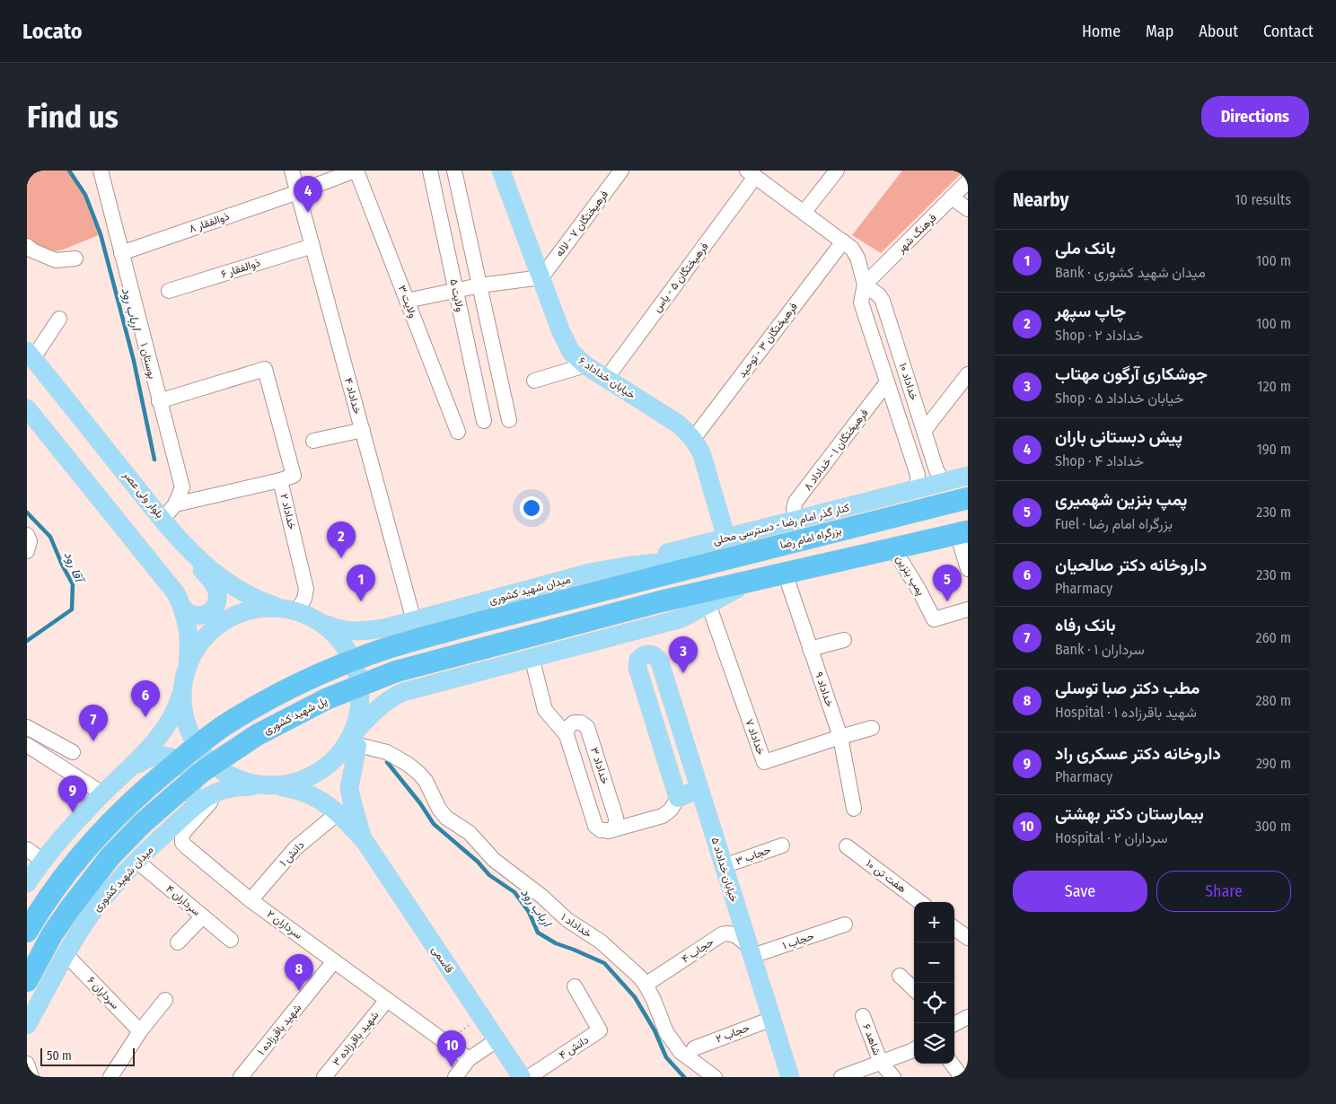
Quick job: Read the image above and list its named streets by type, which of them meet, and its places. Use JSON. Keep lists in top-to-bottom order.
{
  "streets": {
    "highway": ["بزرگراه امام رضا", "پل شهید کشوری"],
    "main road": [
      "خیابان خداداد ۶",
      "بلوار ولی عصر",
      "کنار گذر امام رضا - دسترسی محلی",
      "میدان شهید کشوری",
      "خیابان خداداد ۵",
      "قاسمی"
    ],
    "street": [
      "ذوالفقار ۸",
      "فرهیختگان ۷ - لاله",
      "فرهنگ شهر",
      "ذوالفقار ۶",
      "فرهیختگان ۵ - یاس",
      "ولایت ۵",
      "ولایت ۳",
      "فرهیختگان ۳ - توحید",
      "بوستان ۱",
      "خداداد ۱۰",
      "خداداد ۴",
      "فرهیختگان ۱ - خداداد ۸",
      "خداداد ۲",
      "پمپ بنزین",
      "خداداد ۹",
      "خداداد ۷",
      "خداداد ۳",
      "دانش ۱",
      "حجاب ۳",
      "هفت تن ۱۰",
      "سرداران ۴",
      "سرداران ۲",
      "خداداد ۱",
      "حجاب ۱",
      "حجاب ۴",
      "سرداران ۶",
      "شهید باقرزاده ۱",
      "حجاب ۲",
      "شهید باقرزاده ۳",
      "شاهد ۶",
      "دانش ۴"
    ]
  },
  "crossings": [
    ["ذوالفقار ۸", "ولایت ۳"],
    ["ذوالفقار ۸", "بوستان ۱"],
    ["ذوالفقار ۸", "خداداد ۴"],
    ["فرهیختگان ۷ - لاله", "خیابان خداداد ۶"],
    ["فرهنگ شهر", "خداداد ۱۰"],
    ["ذوالفقار ۶", "خداداد ۴"],
    ["فرهیختگان ۵ - یاس", "خیابان خداداد ۶"],
    ["فرهیختگان ۵ - یاس", "خداداد ۱۰"],
    ["فرهیختگان ۳ - توحید", "خیابان خداداد ۶"],
    ["فرهیختگان ۳ - توحید", "خداداد ۱۰"],
    ["بوستان ۱", "بلوار ولی عصر"],
    ["بوستان ۱", "خداداد ۲"],
    ["خیابان خداداد ۶", "کنار گذر امام رضا - دسترسی محلی"],
    ["خداداد ۱۰", "فرهیختگان ۱ - خداداد ۸"],
    ["خداداد ۱۰", "کنار گذر امام رضا - دسترسی محلی"],
    ["خداداد ۴", "میدان شهید کشوری"],
    ["فرهیختگان ۱ - خداداد ۸", "کنار گذر امام رضا - دسترسی محلی"],
    ["بلوار ولی عصر", "خداداد ۲"],
    ["بلوار ولی عصر", "میدان شهید کشوری"],
    ["خداداد ۲", "میدان شهید کشوری"],
    ["کنار گذر امام رضا - دسترسی محلی", "میدان شهید کشوری"],
    ["بزرگراه امام رضا", "میدان شهید کشوری"],
    ["میدان شهید کشوری", "پل شهید کشوری"],
    ["میدان شهید کشوری", "خداداد ۷"],
    ["میدان شهید کشوری", "خداداد ۳"],
    ["میدان شهید کشوری", "خیابان خداداد ۵"],
    ["میدان شهید کشوری", "سرداران ۴"],
    ["میدان شهید کشوری", "سرداران ۲"],
    ["میدان شهید کشوری", "خداداد ۱"],
    ["میدان شهید کشوری", "سرداران ۶"],
    ["خداداد ۹", "خداداد ۷"],
    ["دانش ۱", "سرداران ۲"],
    ["حجاب ۳", "خیابان خداداد ۵"],
    ["خیابان خداداد ۵", "حجاب ۱"],
    ["خیابان خداداد ۵", "حجاب ۴"],
    ["خیابان خداداد ۵", "حجاب ۲"],
    ["سرداران ۲", "شهید باقرزاده ۱"],
    ["سرداران ۲", "شهید باقرزاده ۳"],
    ["خداداد ۱", "حجاب ۴"],
    ["حجاب ۱", "حجاب ۴"]
  ],
  "water": ["ارباب رود", "آقا رود"],
  "scale_bar": "50 m",
  "page": {
    "header": "Locato",
    "nav": [
      "Home",
      "Map",
      "About",
      "Contact"
    ],
    "buttons": [
      "Directions",
      ["Save", "Share"]
    ],
    "title": "Find us",
    "heading": ["Nearby", "10 results"],
    "pins": [
      "4",
      "2",
      "1",
      "5",
      "3",
      "6",
      "7",
      "9",
      "8",
      "10"
    ],
    "list": [
      {
        "mark": "1",
        "name": "بانک ملی",
        "note": "Bank · میدان شهید کشوری",
        "value": "100 m"
      },
      {
        "mark": "2",
        "name": "چاپ سپهر",
        "note": "Shop · خداداد ۲",
        "value": "100 m"
      },
      {
        "mark": "3",
        "name": "جوشکاری آرگون مهتاب",
        "note": "Shop · خیابان خداداد ۵",
        "value": "120 m"
      },
      {
        "mark": "4",
        "name": "پیش دبستانی باران",
        "note": "Shop · خداداد ۴",
        "value": "190 m"
      },
      {
        "mark": "5",
        "name": "پمپ بنزین شهمیری",
        "note": "Fuel · بزرگراه امام رضا",
        "value": "230 m"
      },
      {
        "mark": "6",
        "name": "داروخانه دکتر صالحیان",
        "note": "Pharmacy",
        "value": "230 m"
      },
      {
        "mark": "7",
        "name": "بانک رفاه",
        "note": "Bank · سرداران ۱",
        "value": "260 m"
      },
      {
        "mark": "8",
        "name": "مطب دکتر صبا توسلی",
        "note": "Hospital · شهید باقرزاده ۱",
        "value": "280 m"
      },
      {
        "mark": "9",
        "name": "داروخانه دکتر عسکری راد",
        "note": "Pharmacy",
        "value": "290 m"
      },
      {
        "mark": "10",
        "name": "بیمارستان دکتر بهشتی",
        "note": "Hospital · سرداران ۲",
        "value": "300 m"
      }
    ],
    "map_buttons": ["+", "−"],
    "scale": "50 m"
  }
}
